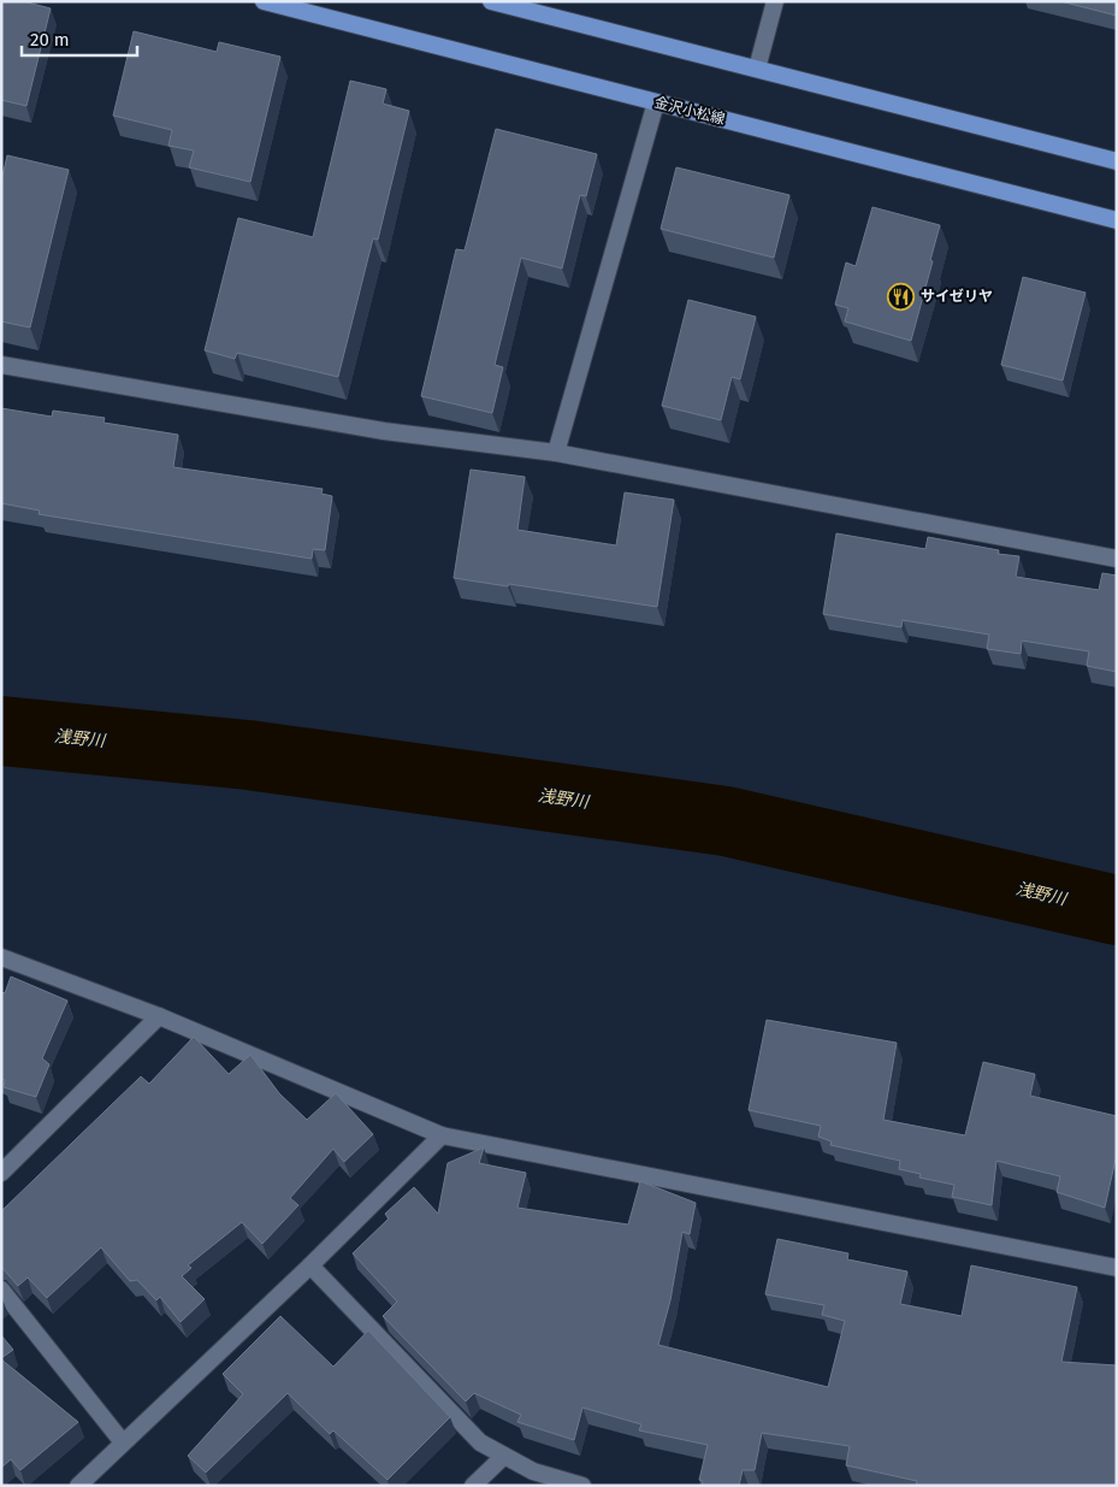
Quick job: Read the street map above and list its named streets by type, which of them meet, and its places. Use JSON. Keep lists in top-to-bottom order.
{
  "streets": {
    "main road": ["金沢小松線"]
  },
  "water": ["浅野川"],
  "places": {
    "restaurant": ["サイゼリヤ"]
  },
  "scale_bar": "20 m"
}
